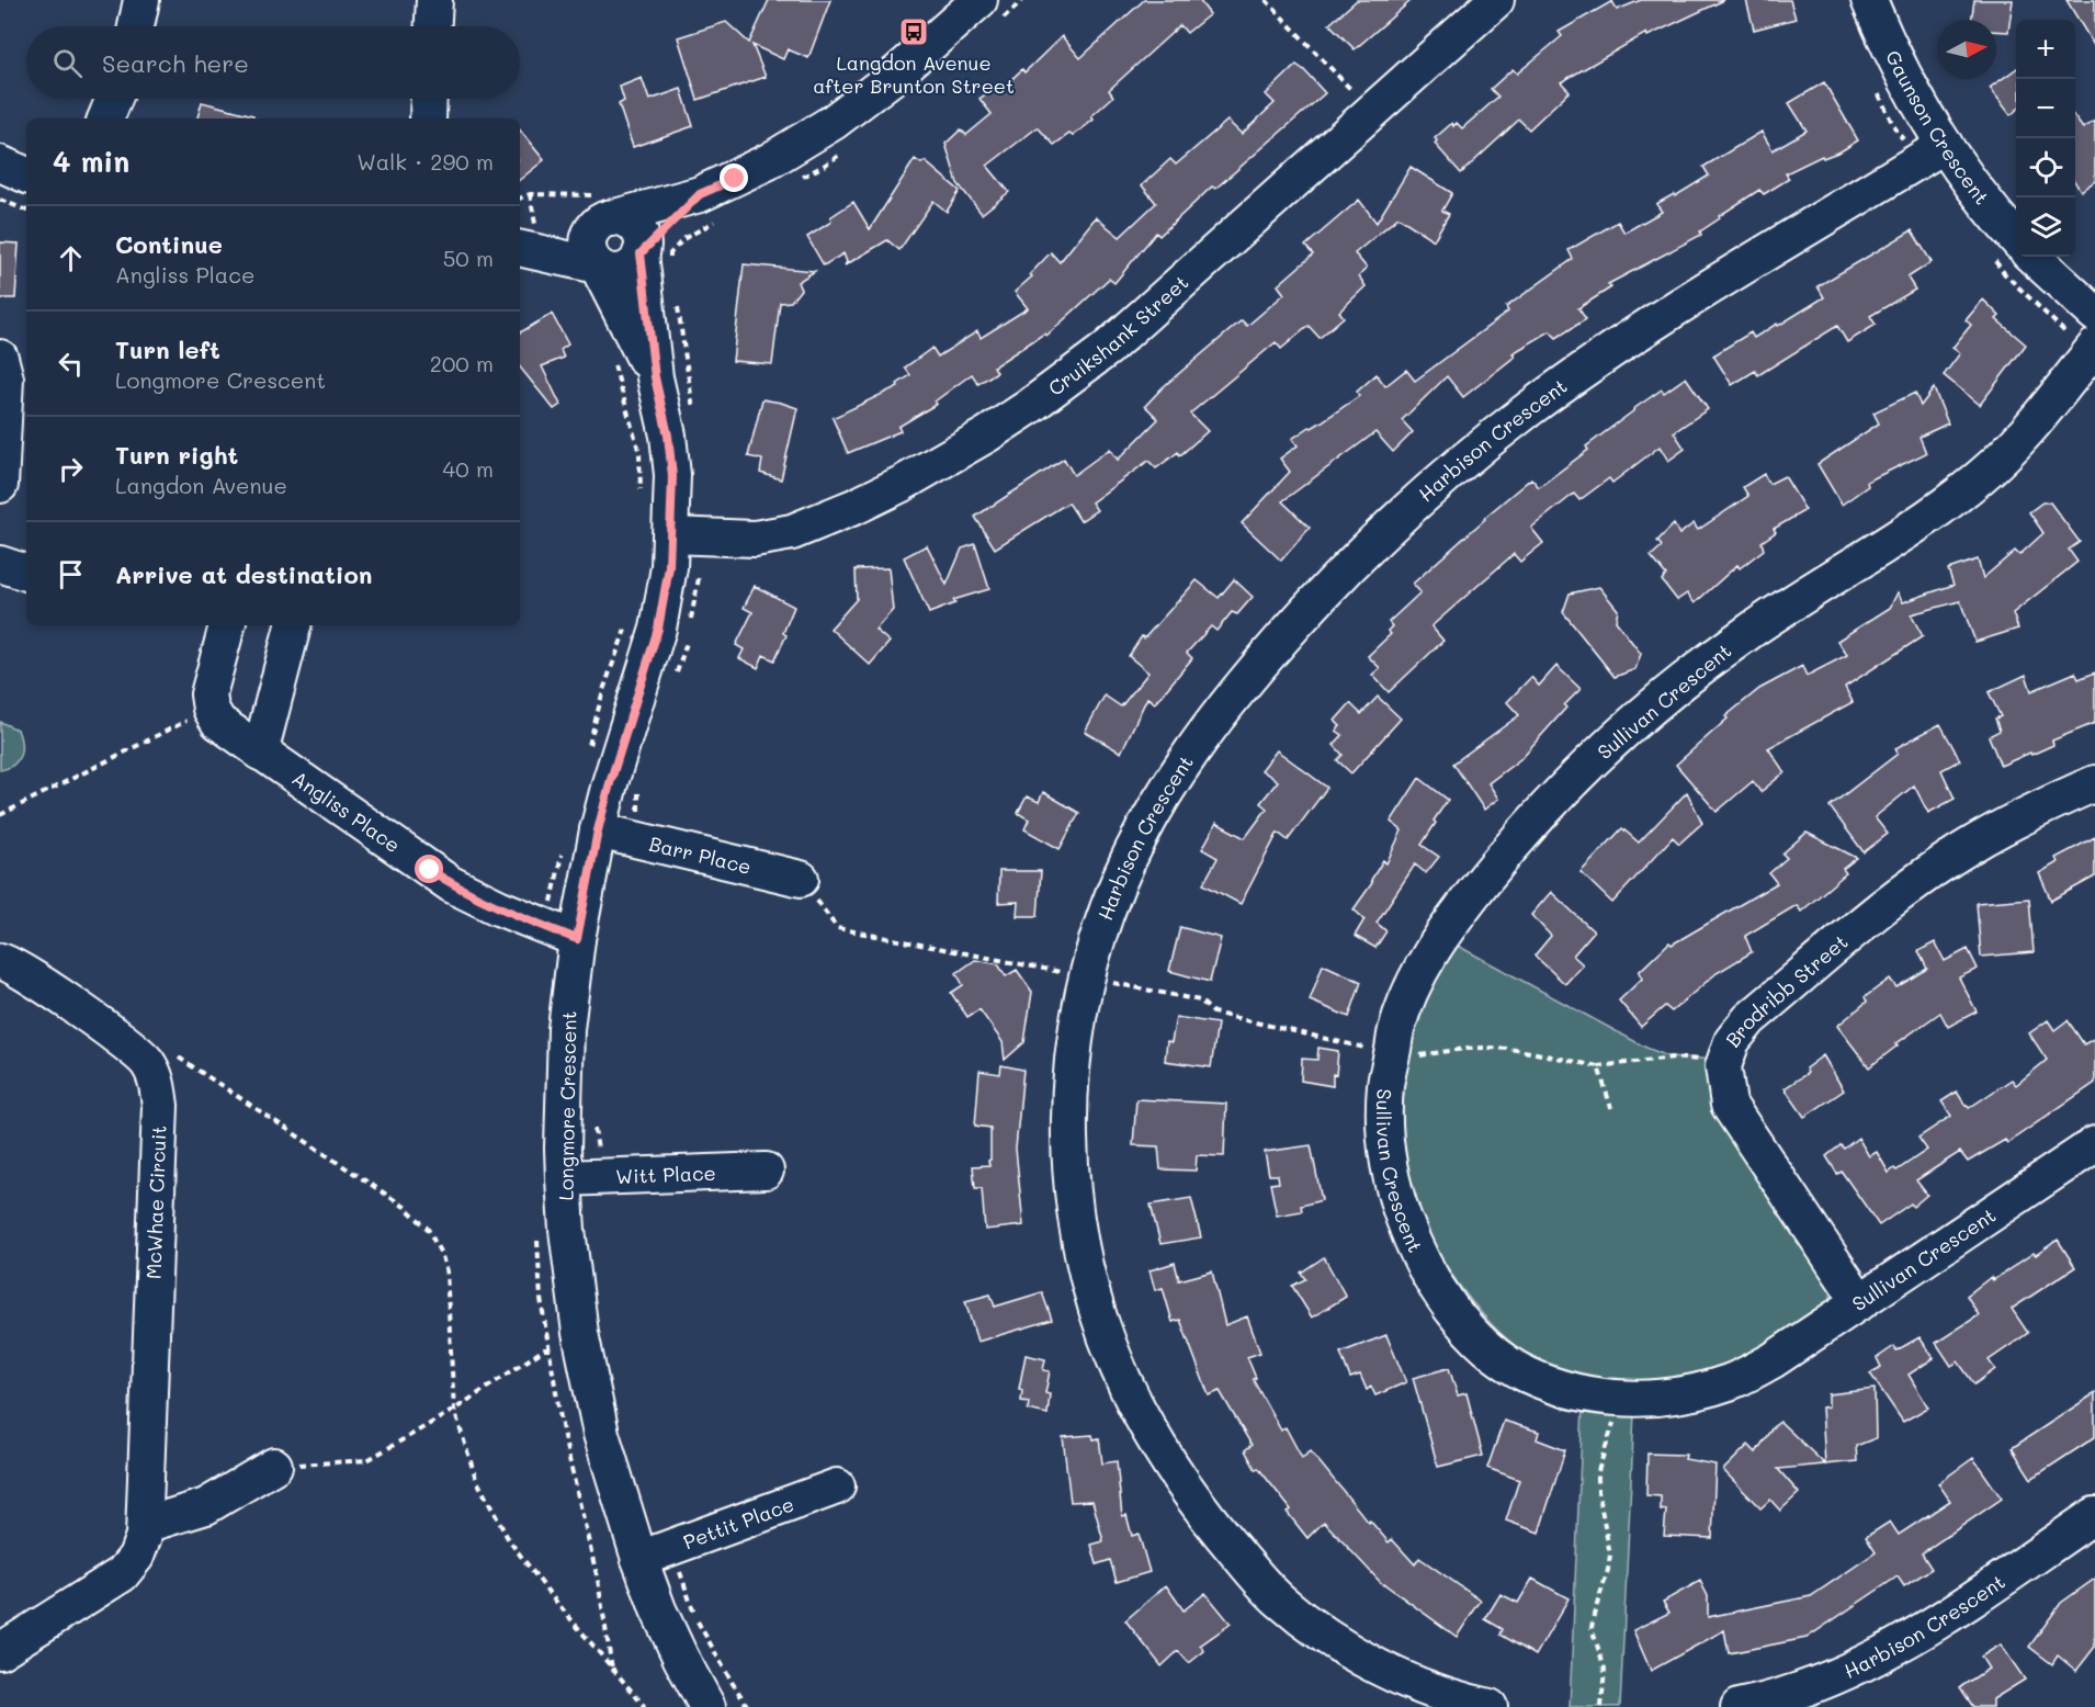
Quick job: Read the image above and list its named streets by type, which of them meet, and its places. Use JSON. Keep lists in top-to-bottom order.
{
  "streets": {
    "street": [
      "Gaunson Crescent",
      "Cruikshank Street",
      "Harbison Crescent",
      "Sullivan Crescent",
      "Angliss Place",
      "Barr Place",
      "Brodribb Street",
      "Longmore Crescent",
      "Witt Place",
      "McWhae Circuit",
      "Pettit Place"
    ]
  },
  "crossings": [
    ["Gaunson Crescent", "Harbison Crescent"],
    ["Cruikshank Street", "Longmore Crescent"],
    ["Sullivan Crescent", "Brodribb Street"],
    ["Angliss Place", "Longmore Crescent"],
    ["Barr Place", "Longmore Crescent"],
    ["Longmore Crescent", "Witt Place"],
    ["Longmore Crescent", "Pettit Place"]
  ],
  "places": {
    "bus stop": ["Langdon Avenue after Brunton Street"]
  },
  "north": "right",
  "page": {
    "map_buttons": ["+", "−"],
    "search": "Search here",
    "heading": ["4 min", "Walk · 290 m"],
    "list": [
      ["Continue", "Angliss Place", "50 m"],
      ["Turn left", "Longmore Crescent", "200 m"],
      ["Turn right", "Langdon Avenue", "40 m"],
      "Arrive at destination"
    ]
  }
}
